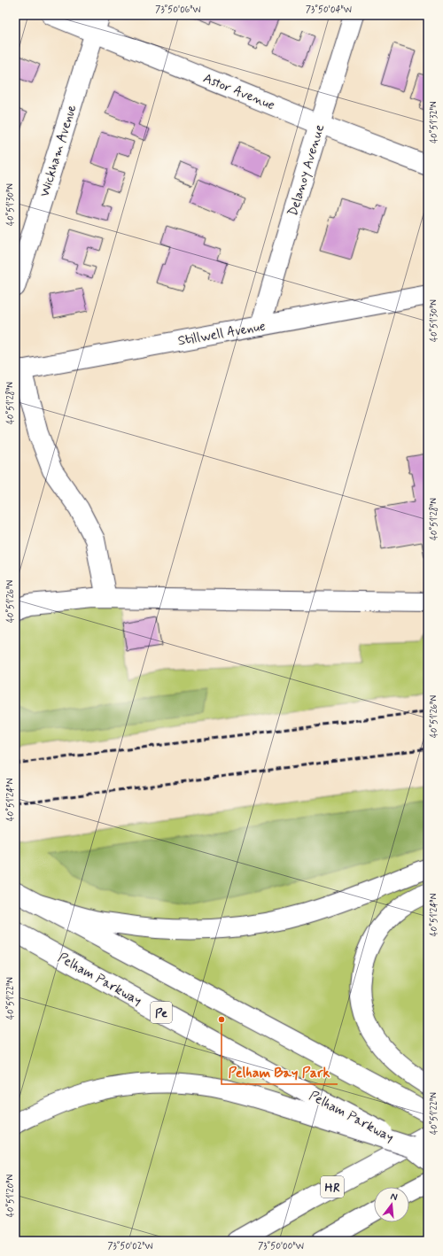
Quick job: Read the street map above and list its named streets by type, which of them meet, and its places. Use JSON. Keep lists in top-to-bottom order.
{
  "streets": {
    "main road": [
      "Astor Avenue",
      "Wickham Avenue",
      "Delanoy Avenue",
      "Stillwell Avenue",
      "Pelham Parkway",
      "Pe",
      "HR"
    ]
  },
  "crossings": [
    ["Astor Avenue", "Wickham Avenue"],
    ["Astor Avenue", "Delanoy Avenue"],
    ["Delanoy Avenue", "Stillwell Avenue"]
  ],
  "places": ["Pelham Bay Park"],
  "north": "top",
  "coordinates": [
    "73°50'06\"W",
    "73°50'04\"W",
    "40°51'32\"N",
    "40°51'30\"N",
    "40°51'28\"N",
    "40°51'26\"N",
    "40°51'24\"N",
    "40°51'22\"N",
    "40°51'20\"N",
    "73°50'02\"W",
    "73°50'00\"W"
  ]
}
